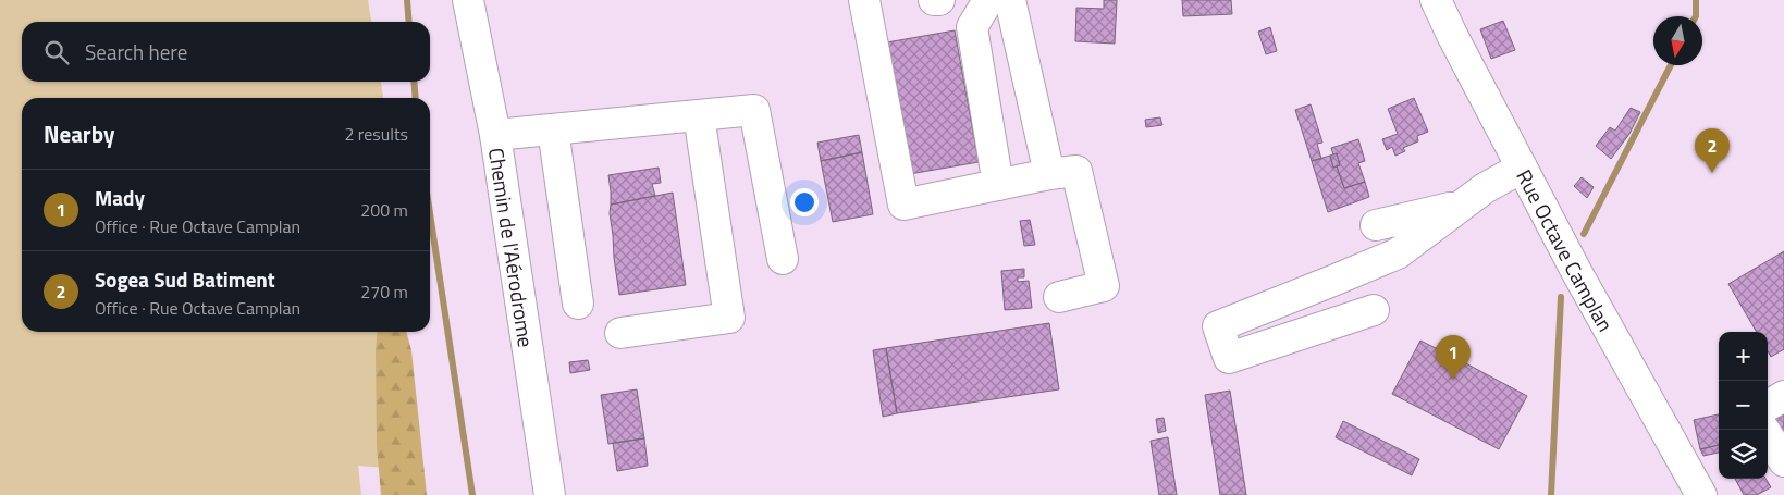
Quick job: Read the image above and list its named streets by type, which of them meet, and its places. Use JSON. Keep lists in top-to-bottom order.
{
  "streets": {
    "street": ["Chemin de l'Aérodrome", "Rue Octave Camplan"]
  },
  "north": "bottom",
  "page": {
    "search": "Search here",
    "heading": ["Nearby", "2 results"],
    "pins": ["2", "1"],
    "list": [
      {
        "mark": "1",
        "name": "Mady",
        "note": "Office · Rue Octave Camplan",
        "value": "200 m"
      },
      {
        "mark": "2",
        "name": "Sogea Sud Batiment",
        "note": "Office · Rue Octave Camplan",
        "value": "270 m"
      }
    ],
    "map_buttons": ["+", "−"]
  }
}
